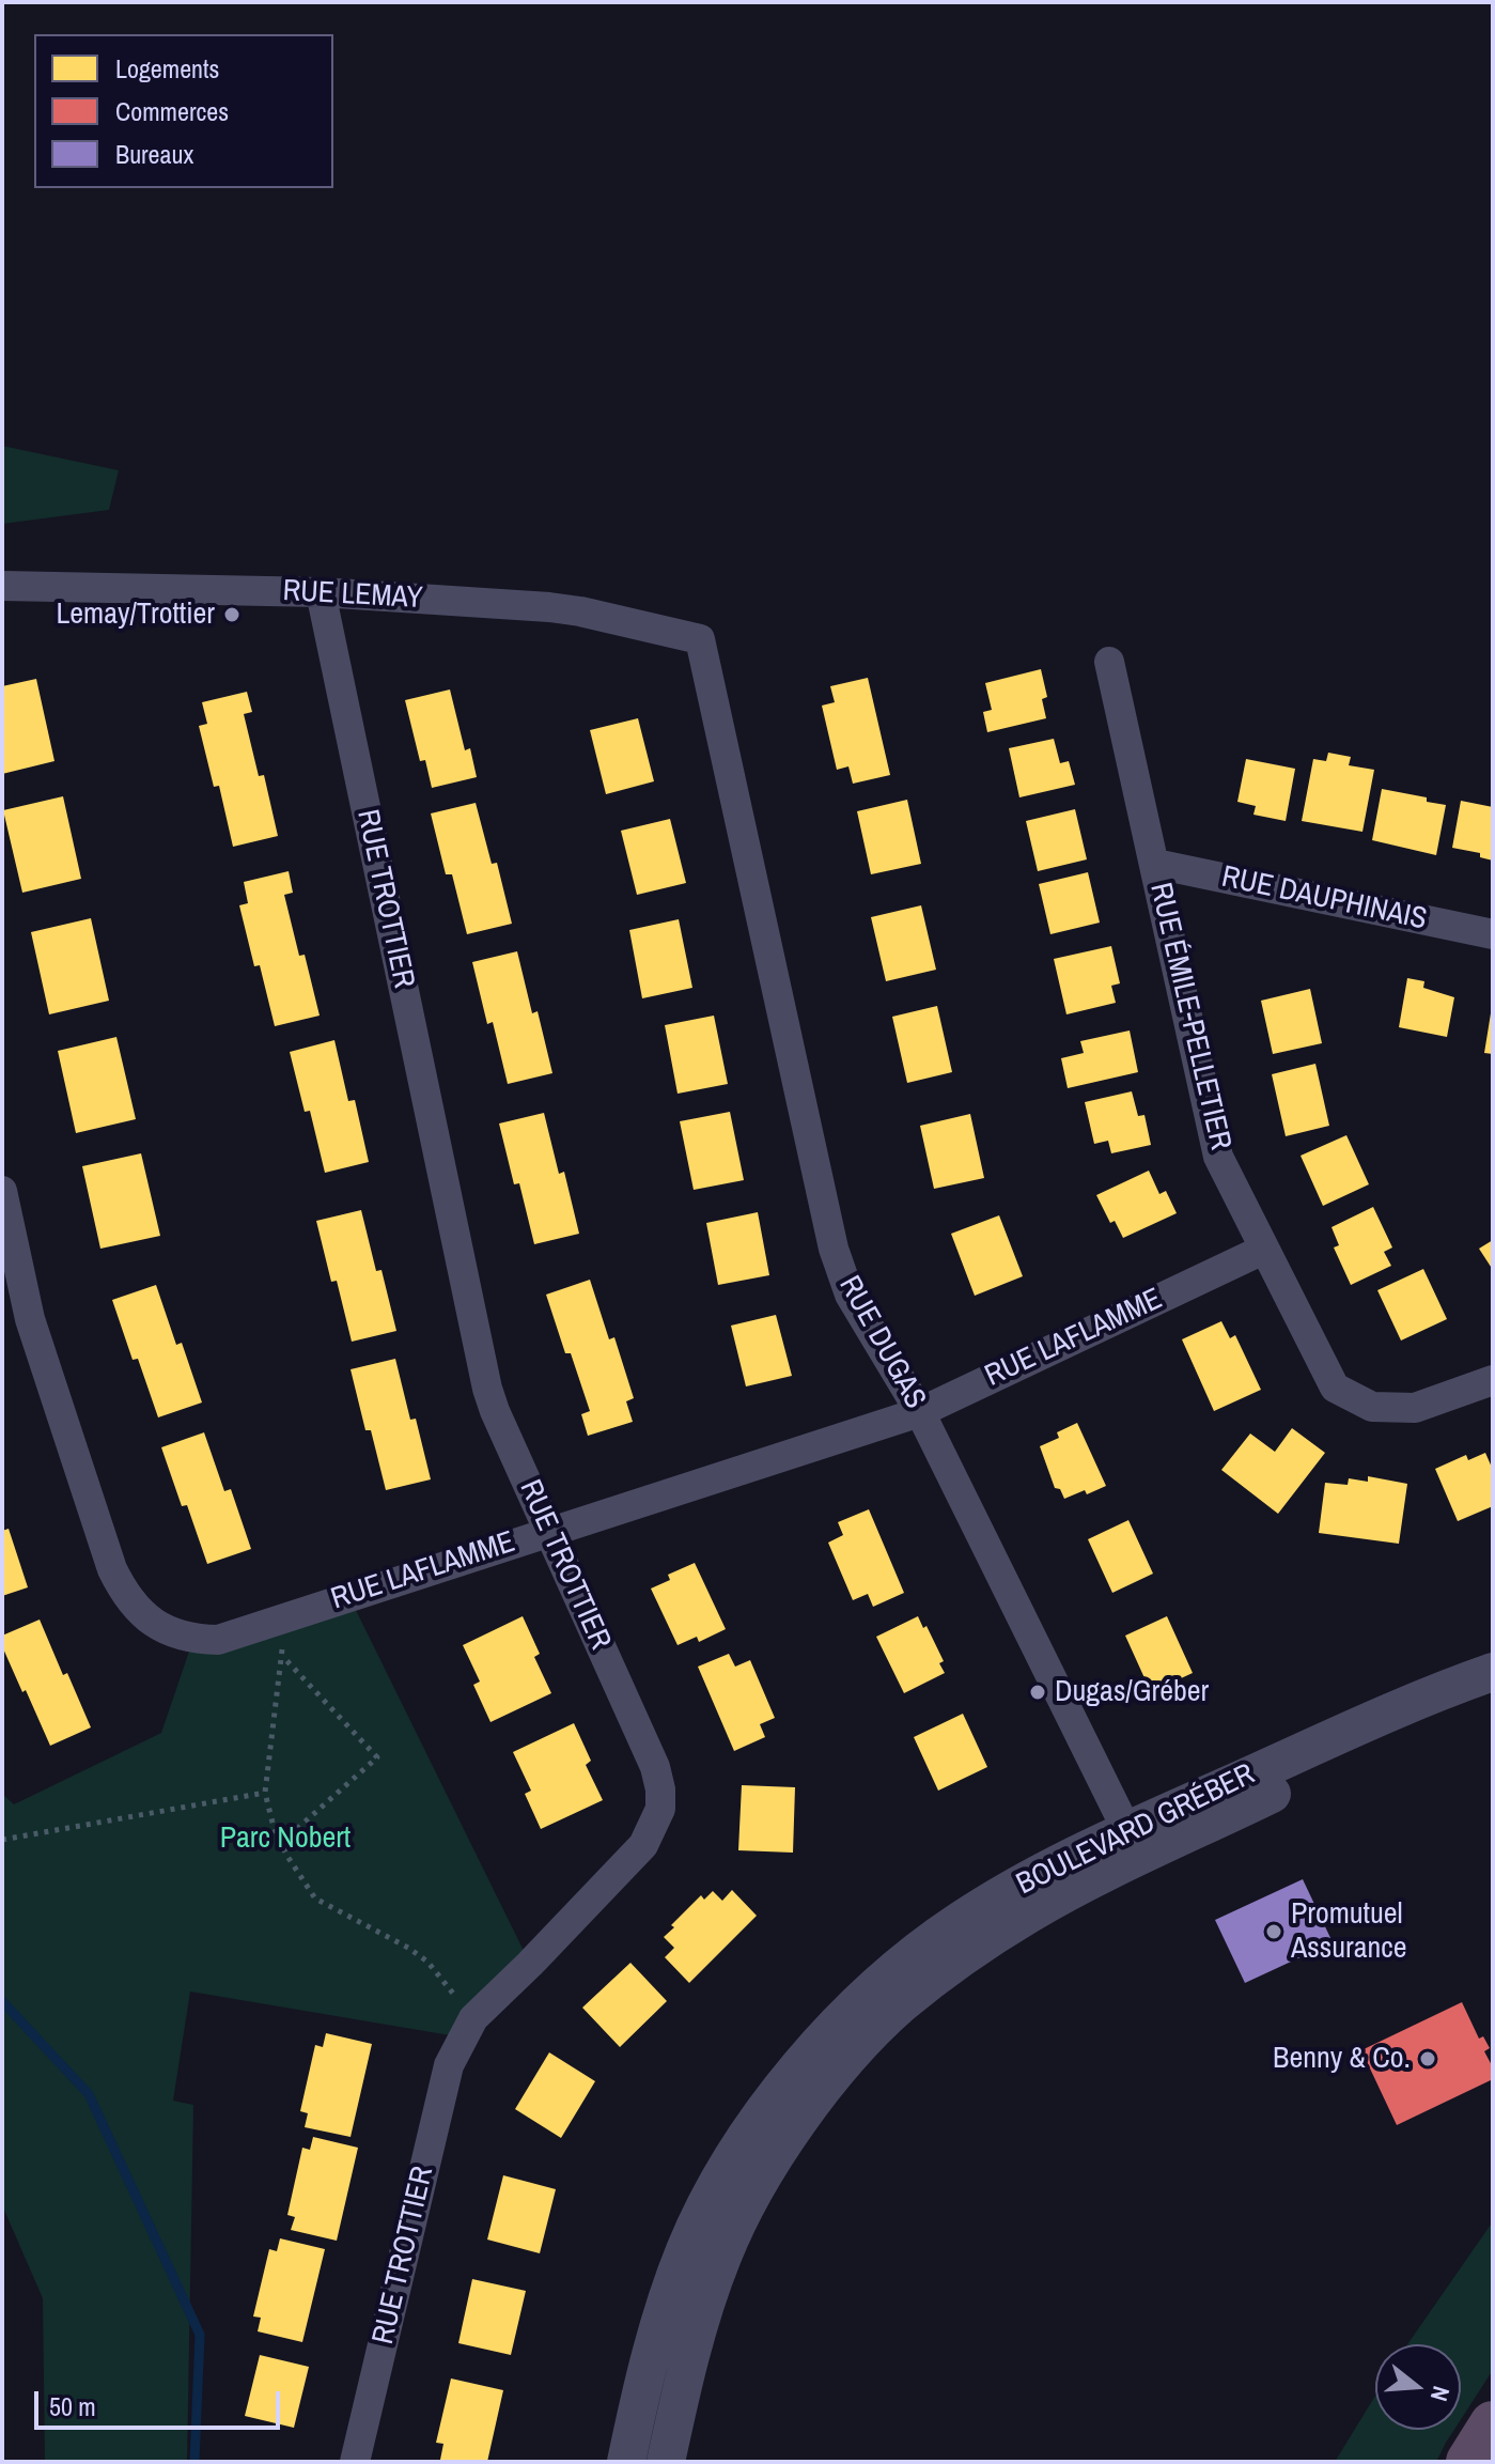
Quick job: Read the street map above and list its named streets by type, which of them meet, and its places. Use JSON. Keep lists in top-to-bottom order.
{
  "streets": {
    "street": [
      "RUE LEMAY",
      "RUE TROTTIER",
      "RUE DAUPHINAIS",
      "RUE ÉMILE-PELLETIER",
      "RUE LAFLAMME",
      "RUE DUGAS",
      "BOULEVARD GRÉBER"
    ]
  },
  "crossings": [
    ["RUE LEMAY", "RUE TROTTIER"],
    ["RUE LEMAY", "RUE DUGAS"],
    ["RUE TROTTIER", "RUE LAFLAMME"],
    ["RUE DAUPHINAIS", "RUE ÉMILE-PELLETIER"],
    ["RUE ÉMILE-PELLETIER", "RUE LAFLAMME"],
    ["RUE LAFLAMME", "RUE DUGAS"],
    ["RUE DUGAS", "BOULEVARD GRÉBER"]
  ],
  "parks": ["Parc Nobert"],
  "places": [
    "Lemay/Trottier",
    "Dugas/Gréber",
    "Promutuel Assurance",
    "Benny & Co."
  ],
  "legend": ["Logements", "Commerces", "Bureaux"],
  "scale_bar": "50 m",
  "north": "right"
}
